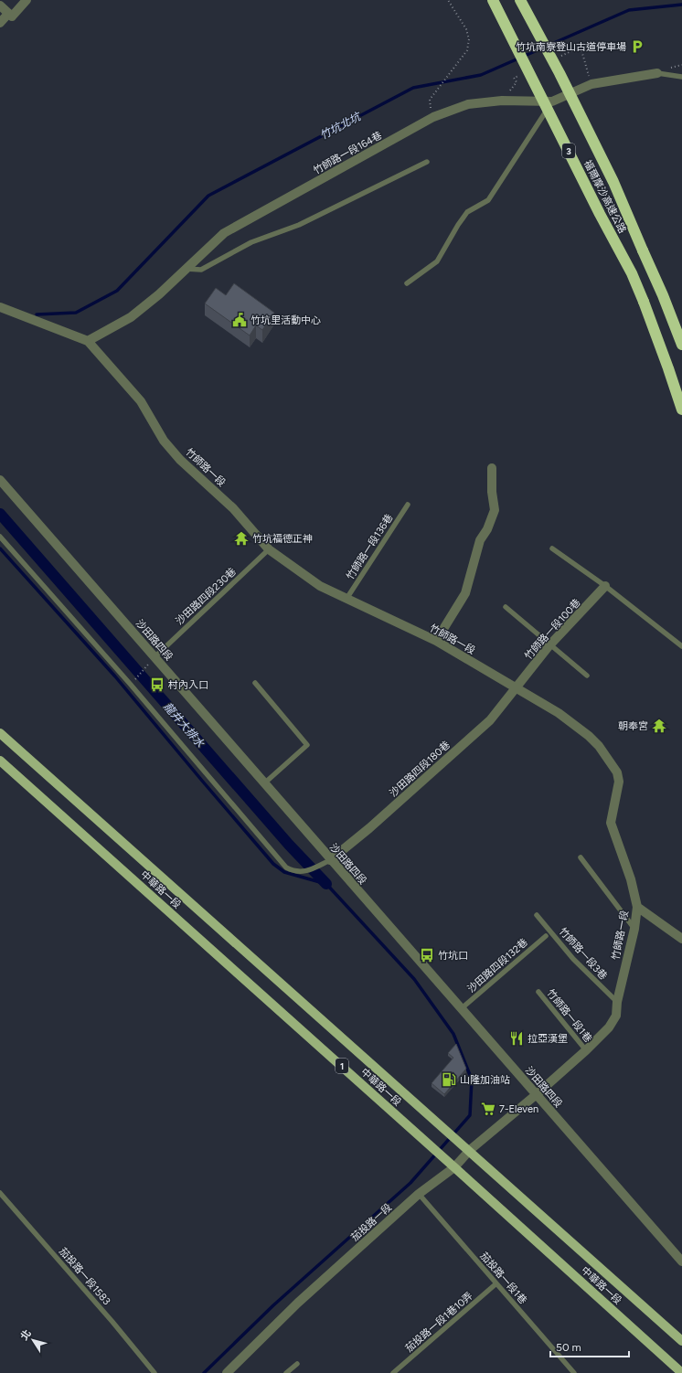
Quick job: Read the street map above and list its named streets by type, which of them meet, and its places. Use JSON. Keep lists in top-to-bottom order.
{
  "streets": {
    "highway": ["3", "福爾摩沙高速公路"],
    "main road": ["中華路一段", "1"],
    "street": [
      "竹師路一段164巷",
      "竹師路一段",
      "竹師路一段100巷",
      "沙田路四段",
      "沙田路四段180巷",
      "茄投路一段"
    ],
    "lane": [
      "竹師路一段136巷",
      "沙田路四段230巷",
      "竹師路一段3巷",
      "沙田路四段132巷",
      "竹師路一段1巷",
      "茄投路一段1583",
      "茄投路一段1巷",
      "茄投路一段1巷10弄"
    ]
  },
  "crossings": [
    ["竹師路一段164巷", "竹師路一段"],
    ["竹師路一段", "竹師路一段136巷"],
    ["竹師路一段", "沙田路四段230巷"],
    ["竹師路一段", "竹師路一段100巷"],
    ["竹師路一段", "沙田路四段"],
    ["竹師路一段", "沙田路四段180巷"],
    ["竹師路一段", "竹師路一段3巷"],
    ["竹師路一段", "竹師路一段1巷"],
    ["竹師路一段", "茄投路一段"],
    ["沙田路四段230巷", "沙田路四段"],
    ["竹師路一段100巷", "沙田路四段180巷"],
    ["沙田路四段", "沙田路四段180巷"],
    ["沙田路四段", "沙田路四段132巷"],
    ["沙田路四段", "茄投路一段"],
    ["中華路一段", "茄投路一段"],
    ["茄投路一段", "茄投路一段1巷"],
    ["茄投路一段1巷", "茄投路一段1巷10弄"]
  ],
  "water": ["竹坑北坑", "龍井大排水"],
  "places": {
    "parking": ["竹坑南寮登山古道停車場"],
    "public building": ["竹坑里活動中心"],
    "temple": ["竹坑福德正神", "朝奉宮"],
    "bus stop": ["村內入口", "竹坑口"],
    "restaurant": ["拉亞漢堡"],
    "fuel station": ["山隆加油站"],
    "supermarket": ["7-Eleven"]
  },
  "scale_bar": "50 m",
  "north": "top left"
}
